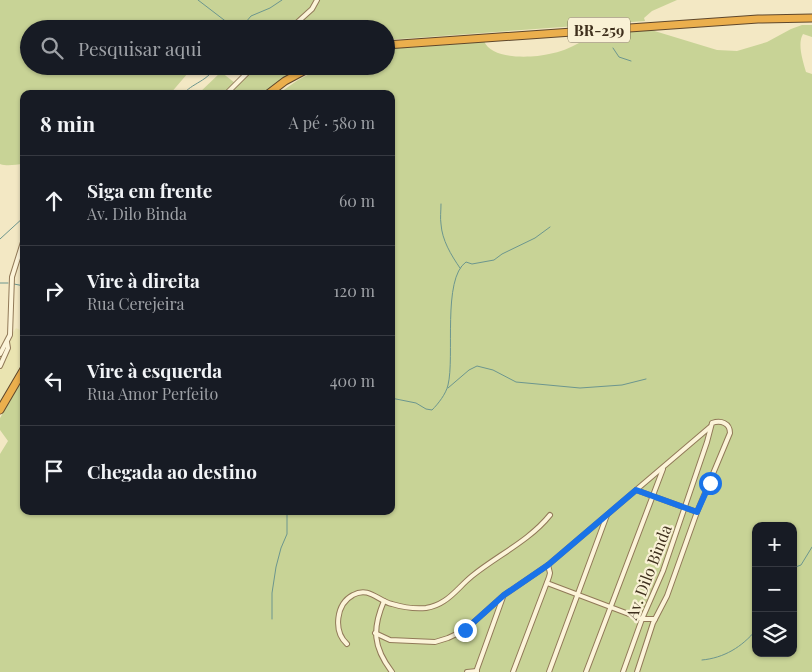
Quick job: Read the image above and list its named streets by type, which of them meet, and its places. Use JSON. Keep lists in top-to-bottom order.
{
  "streets": {
    "highway": ["BR-259"],
    "street": ["Av. Dilo Binda"]
  },
  "page": {
    "search": "Pesquisar aqui",
    "heading": ["8 min", "A pé · 580 m"],
    "list": [
      ["Siga em frente", "Av. Dilo Binda", "60 m"],
      ["Vire à direita", "Rua Cerejeira", "120 m"],
      ["Vire à esquerda", "Rua Amor Perfeito", "400 m"],
      "Chegada ao destino"
    ],
    "map_buttons": ["+", "−"]
  }
}
